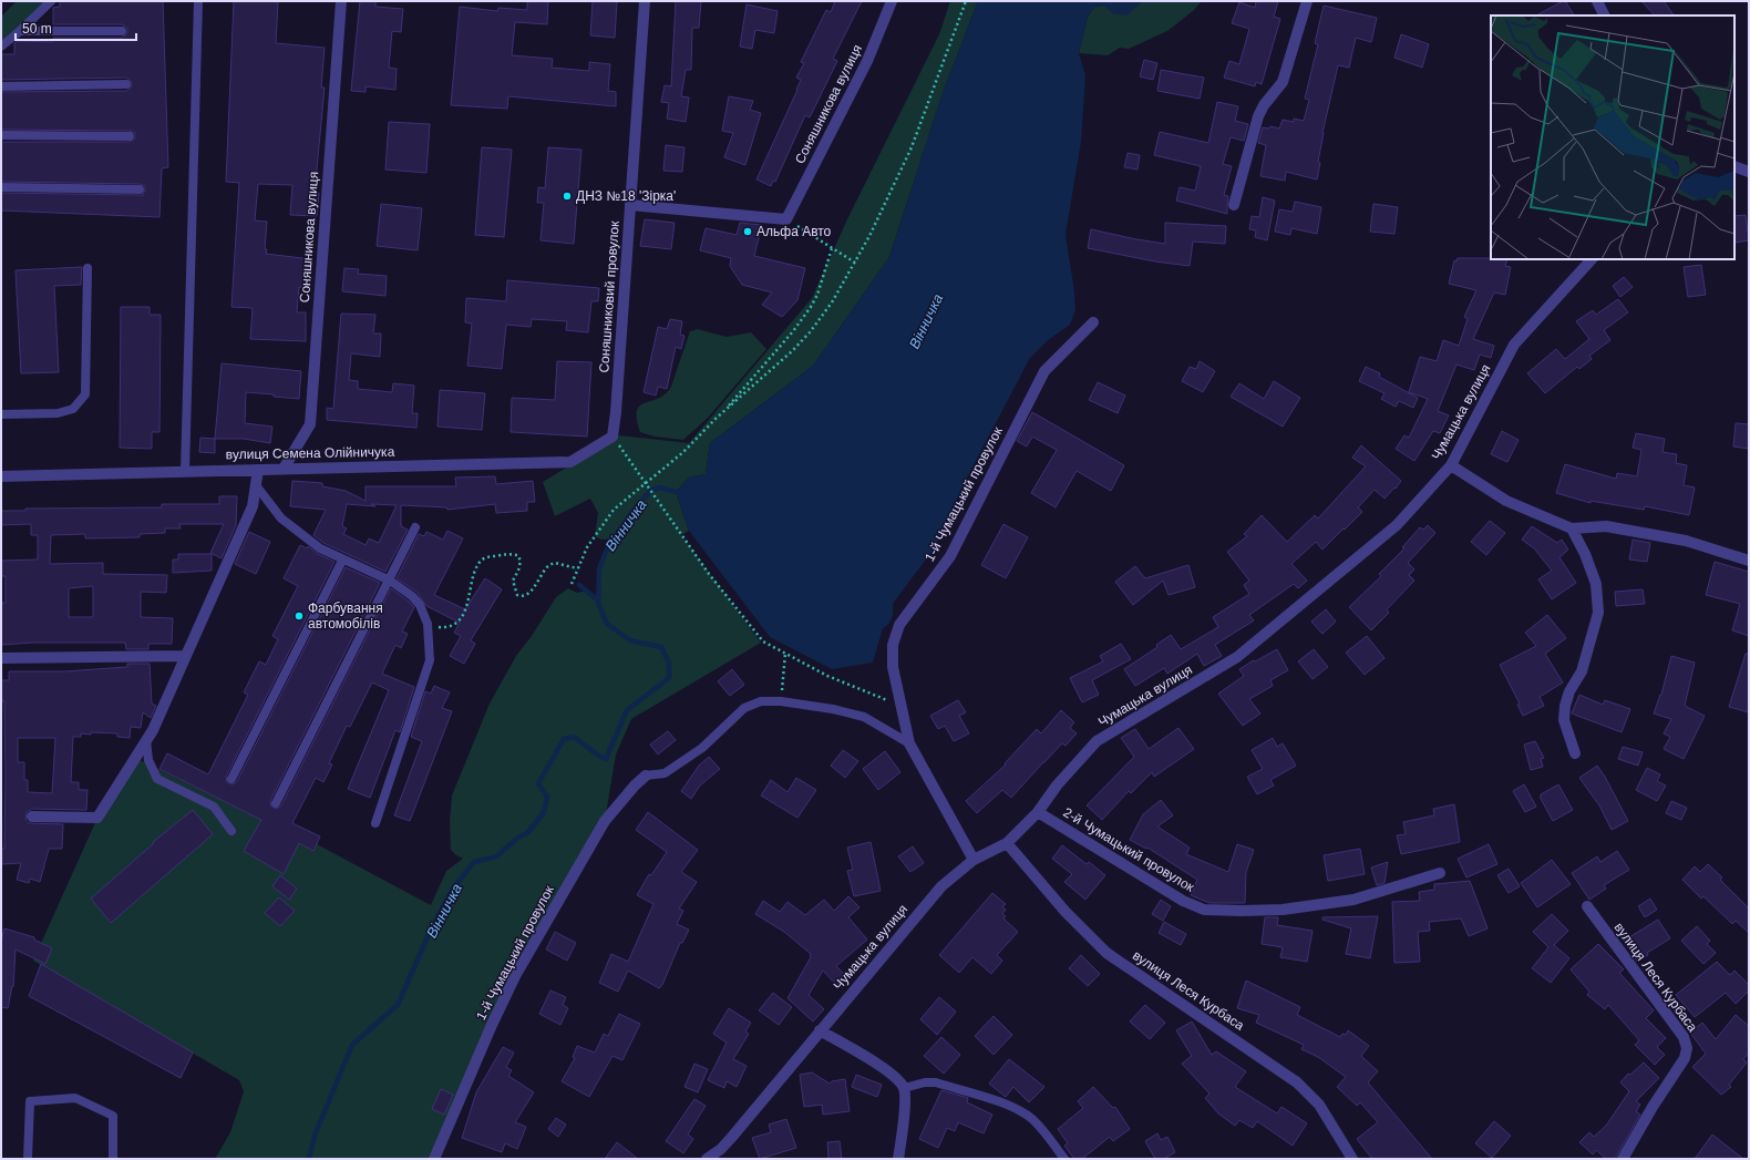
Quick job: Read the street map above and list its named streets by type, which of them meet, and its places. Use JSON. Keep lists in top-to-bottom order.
{
  "streets": {
    "street": [
      "Соняшникова вулиця",
      "Соняшниковий провулок",
      "Чумацька вулиця",
      "вулиця Семена Олійничука",
      "1-й Чумацький провулок",
      "2-й Чумацький провулок",
      "вулиця Леся Курбаса"
    ]
  },
  "crossings": [
    ["Соняшникова вулиця", "вулиця Семена Олійничука"],
    ["Соняшниковий провулок", "вулиця Семена Олійничука"],
    ["Чумацька вулиця", "1-й Чумацький провулок"],
    ["Чумацька вулиця", "2-й Чумацький провулок"],
    ["Чумацька вулиця", "вулиця Леся Курбаса"]
  ],
  "water": ["Вінничка"],
  "places": ["ДНЗ №18 'Зірка'", "Альфа Авто", "Фарбування автомобілів"],
  "scale_bar": "50 m"
}
